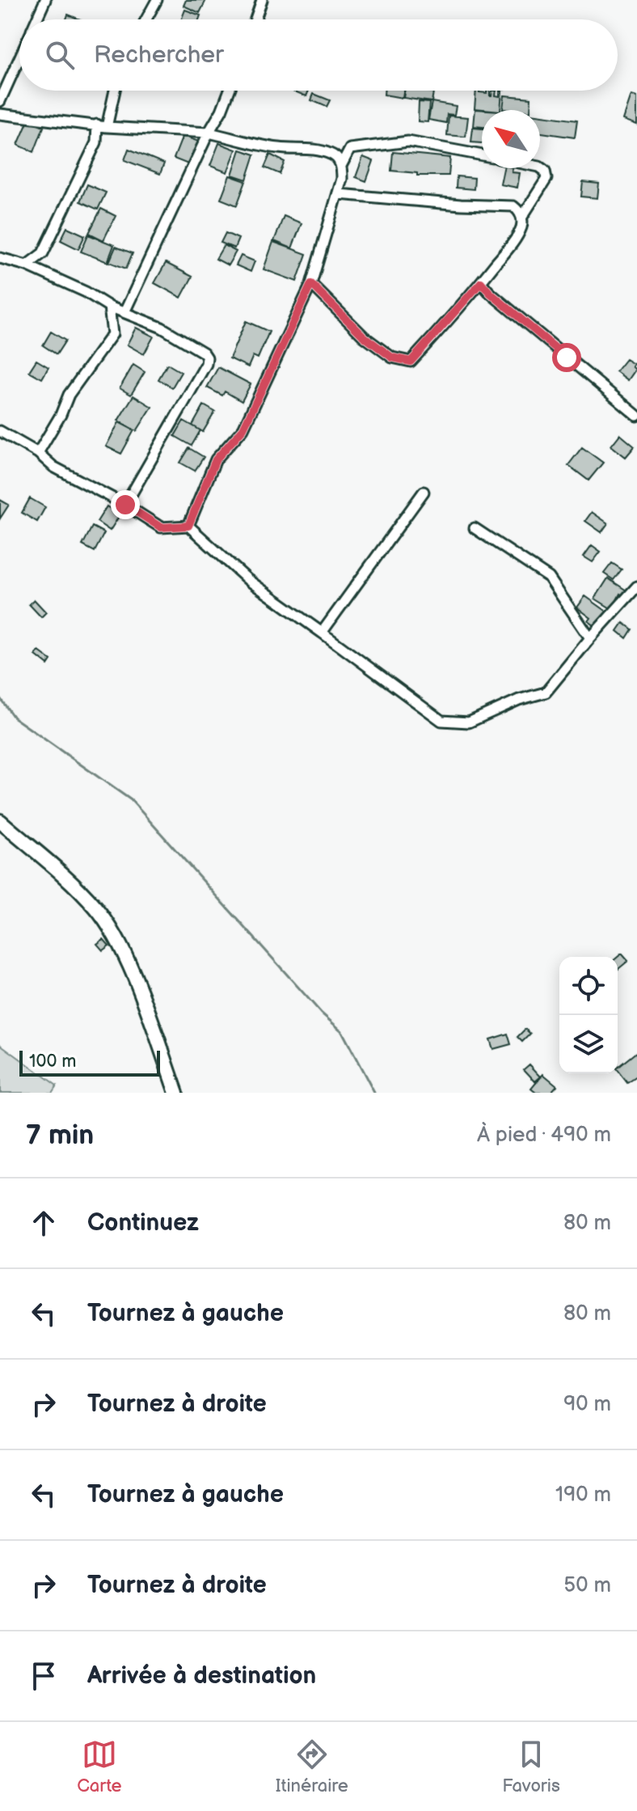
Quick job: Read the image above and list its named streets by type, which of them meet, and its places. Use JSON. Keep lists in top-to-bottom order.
{
  "scale_bar": "100 m",
  "north": "top left",
  "page": {
    "search": "Rechercher",
    "scale": "100 m",
    "heading": ["7 min", "À pied · 490 m"],
    "list": [
      ["Continuez", "80 m"],
      ["Tournez à gauche", "80 m"],
      ["Tournez à droite", "90 m"],
      ["Tournez à gauche", "190 m"],
      ["Tournez à droite", "50 m"],
      "Arrivée à destination"
    ],
    "nav": ["Carte", "Itinéraire", "Favoris"]
  }
}
